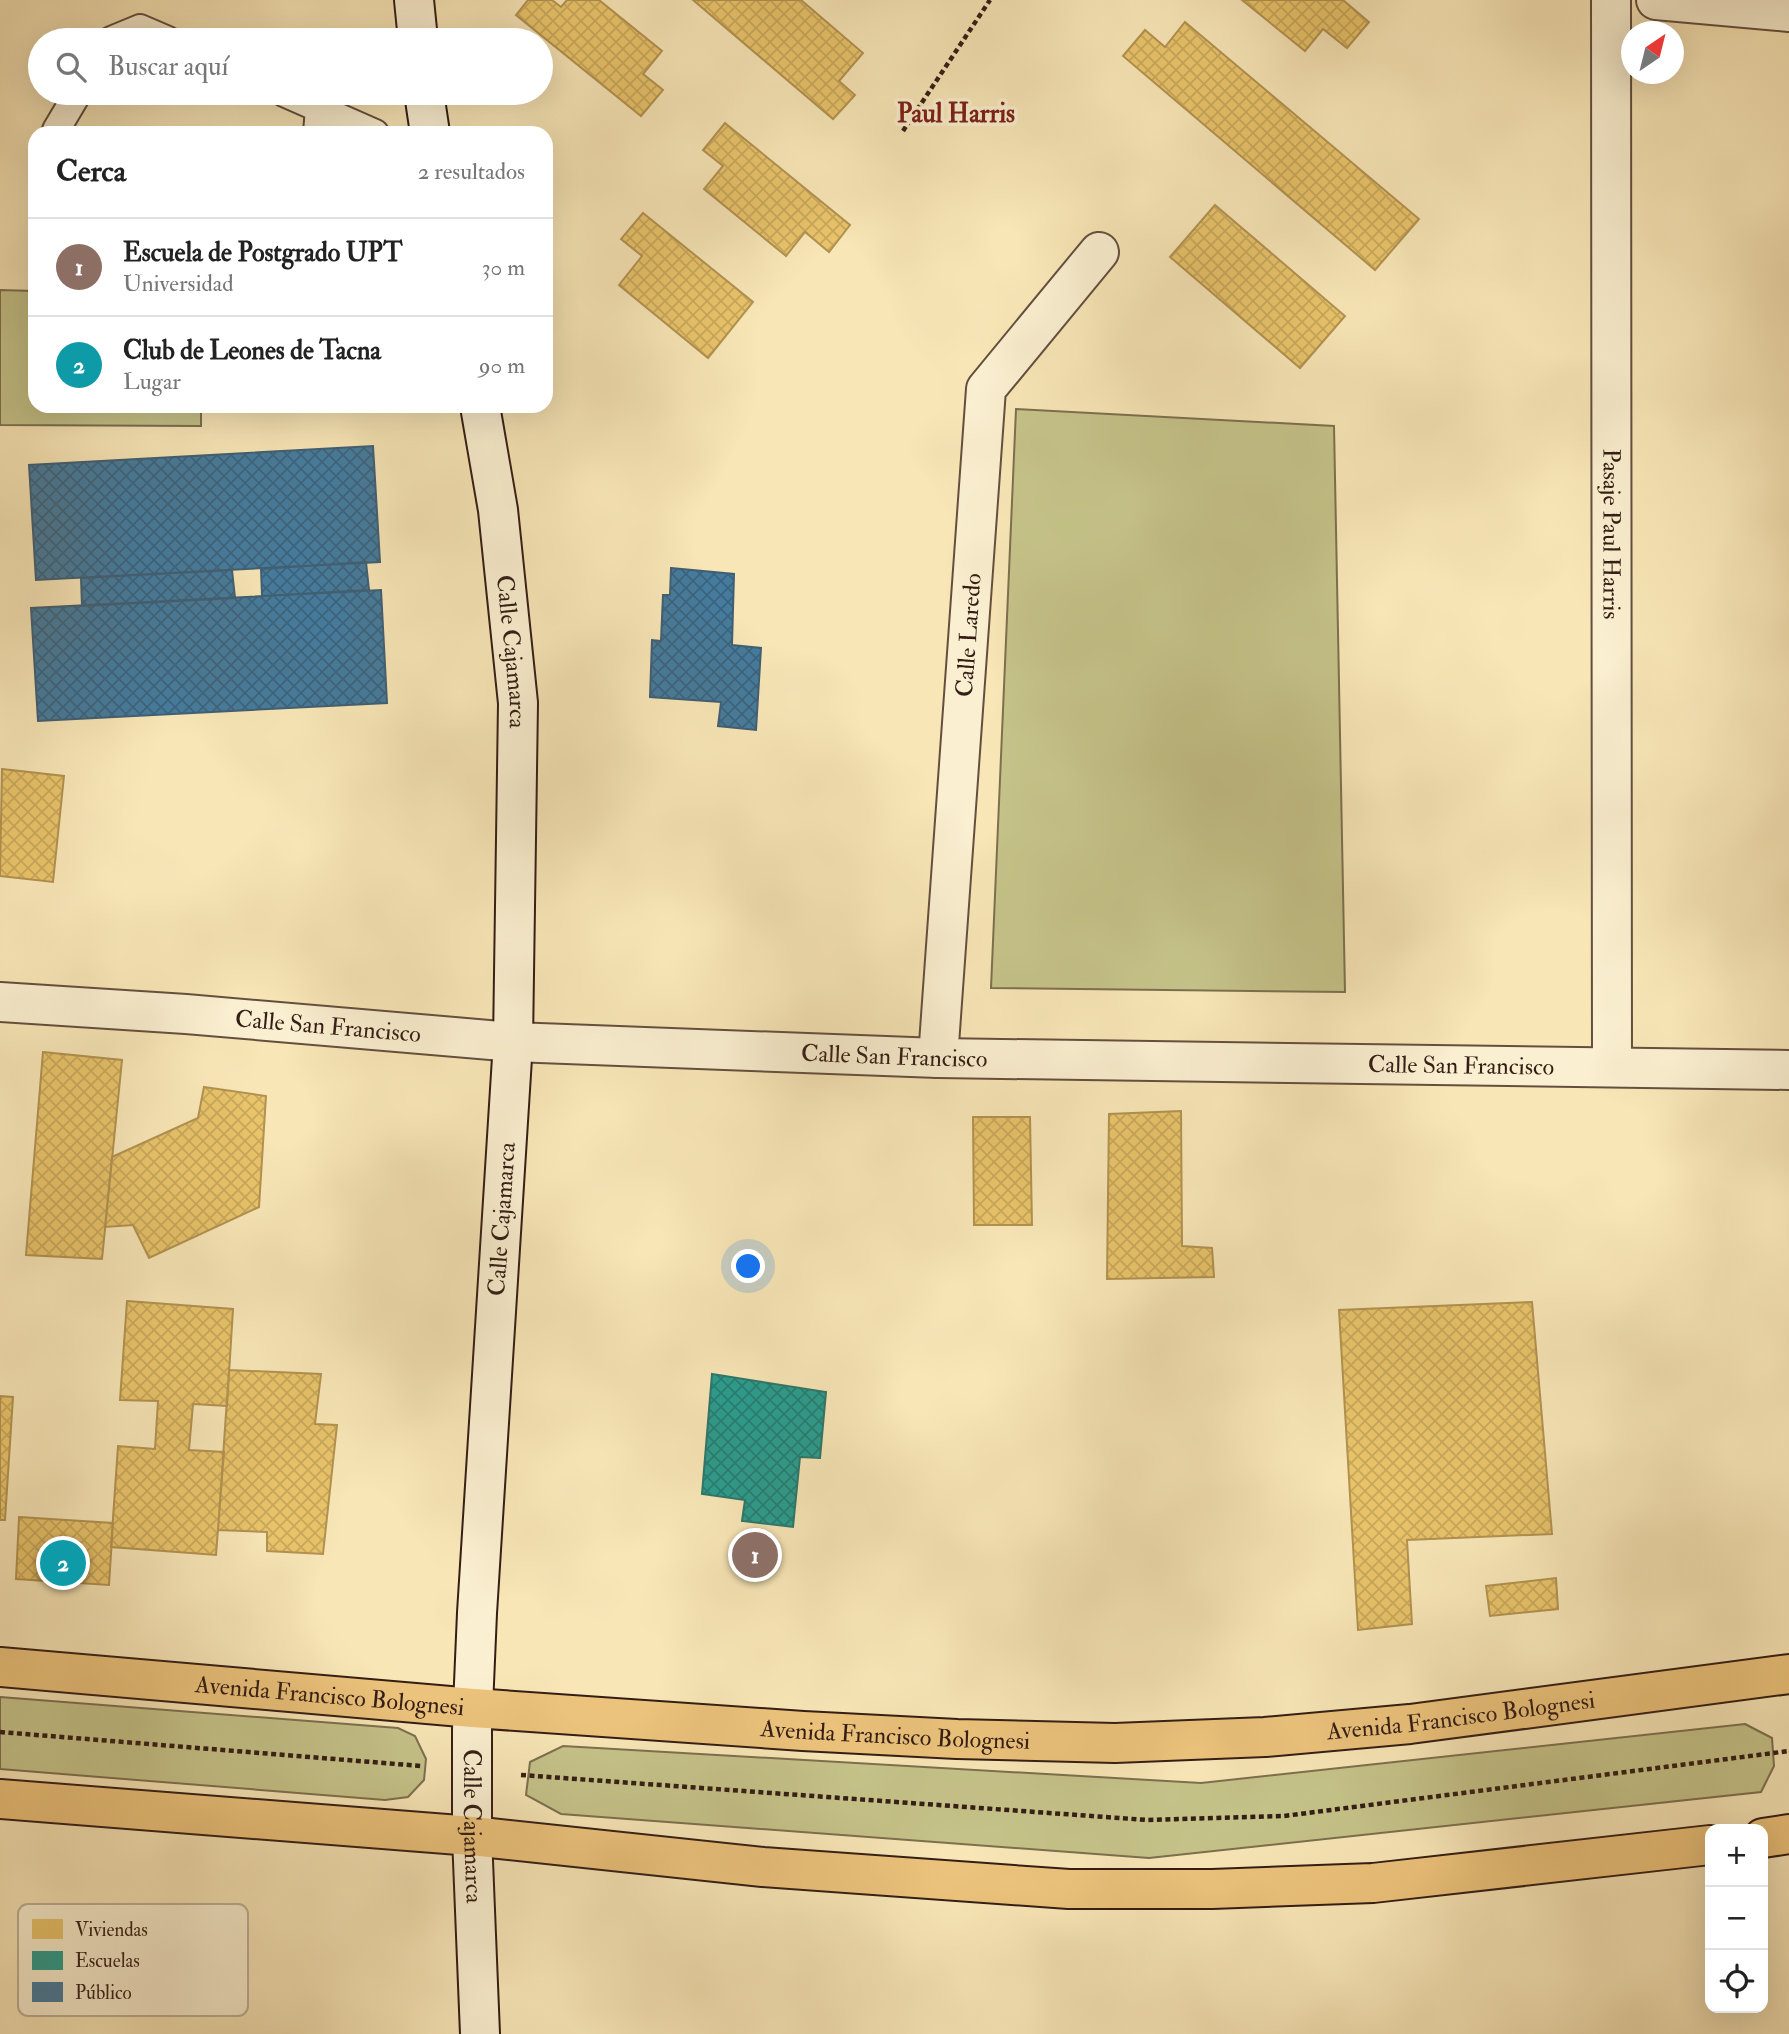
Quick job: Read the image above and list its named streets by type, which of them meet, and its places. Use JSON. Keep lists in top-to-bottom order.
{
  "streets": {
    "main road": ["Avenida Francisco Bolognesi"],
    "street": [
      "Pasaje Paul Harris",
      "Calle Laredo",
      "Calle Cajamarca",
      "Calle San Francisco"
    ]
  },
  "crossings": [
    ["Pasaje Paul Harris", "Calle San Francisco"],
    ["Calle Laredo", "Calle San Francisco"],
    ["Calle Cajamarca", "Calle San Francisco"],
    ["Calle Cajamarca", "Avenida Francisco Bolognesi"]
  ],
  "districts": ["Paul Harris"],
  "legend": ["Viviendas", "Escuelas", "Público"],
  "north": "top right",
  "page": {
    "search": "Buscar aquí",
    "heading": ["Cerca", "2 resultados"],
    "list": [
      {
        "mark": "1",
        "name": "Escuela de Postgrado UPT",
        "note": "Universidad",
        "value": "30 m"
      },
      {
        "mark": "2",
        "name": "Club de Leones de Tacna",
        "note": "Lugar",
        "value": "90 m"
      }
    ],
    "pins": ["1", "2"],
    "map_buttons": ["+", "−"]
  }
}
